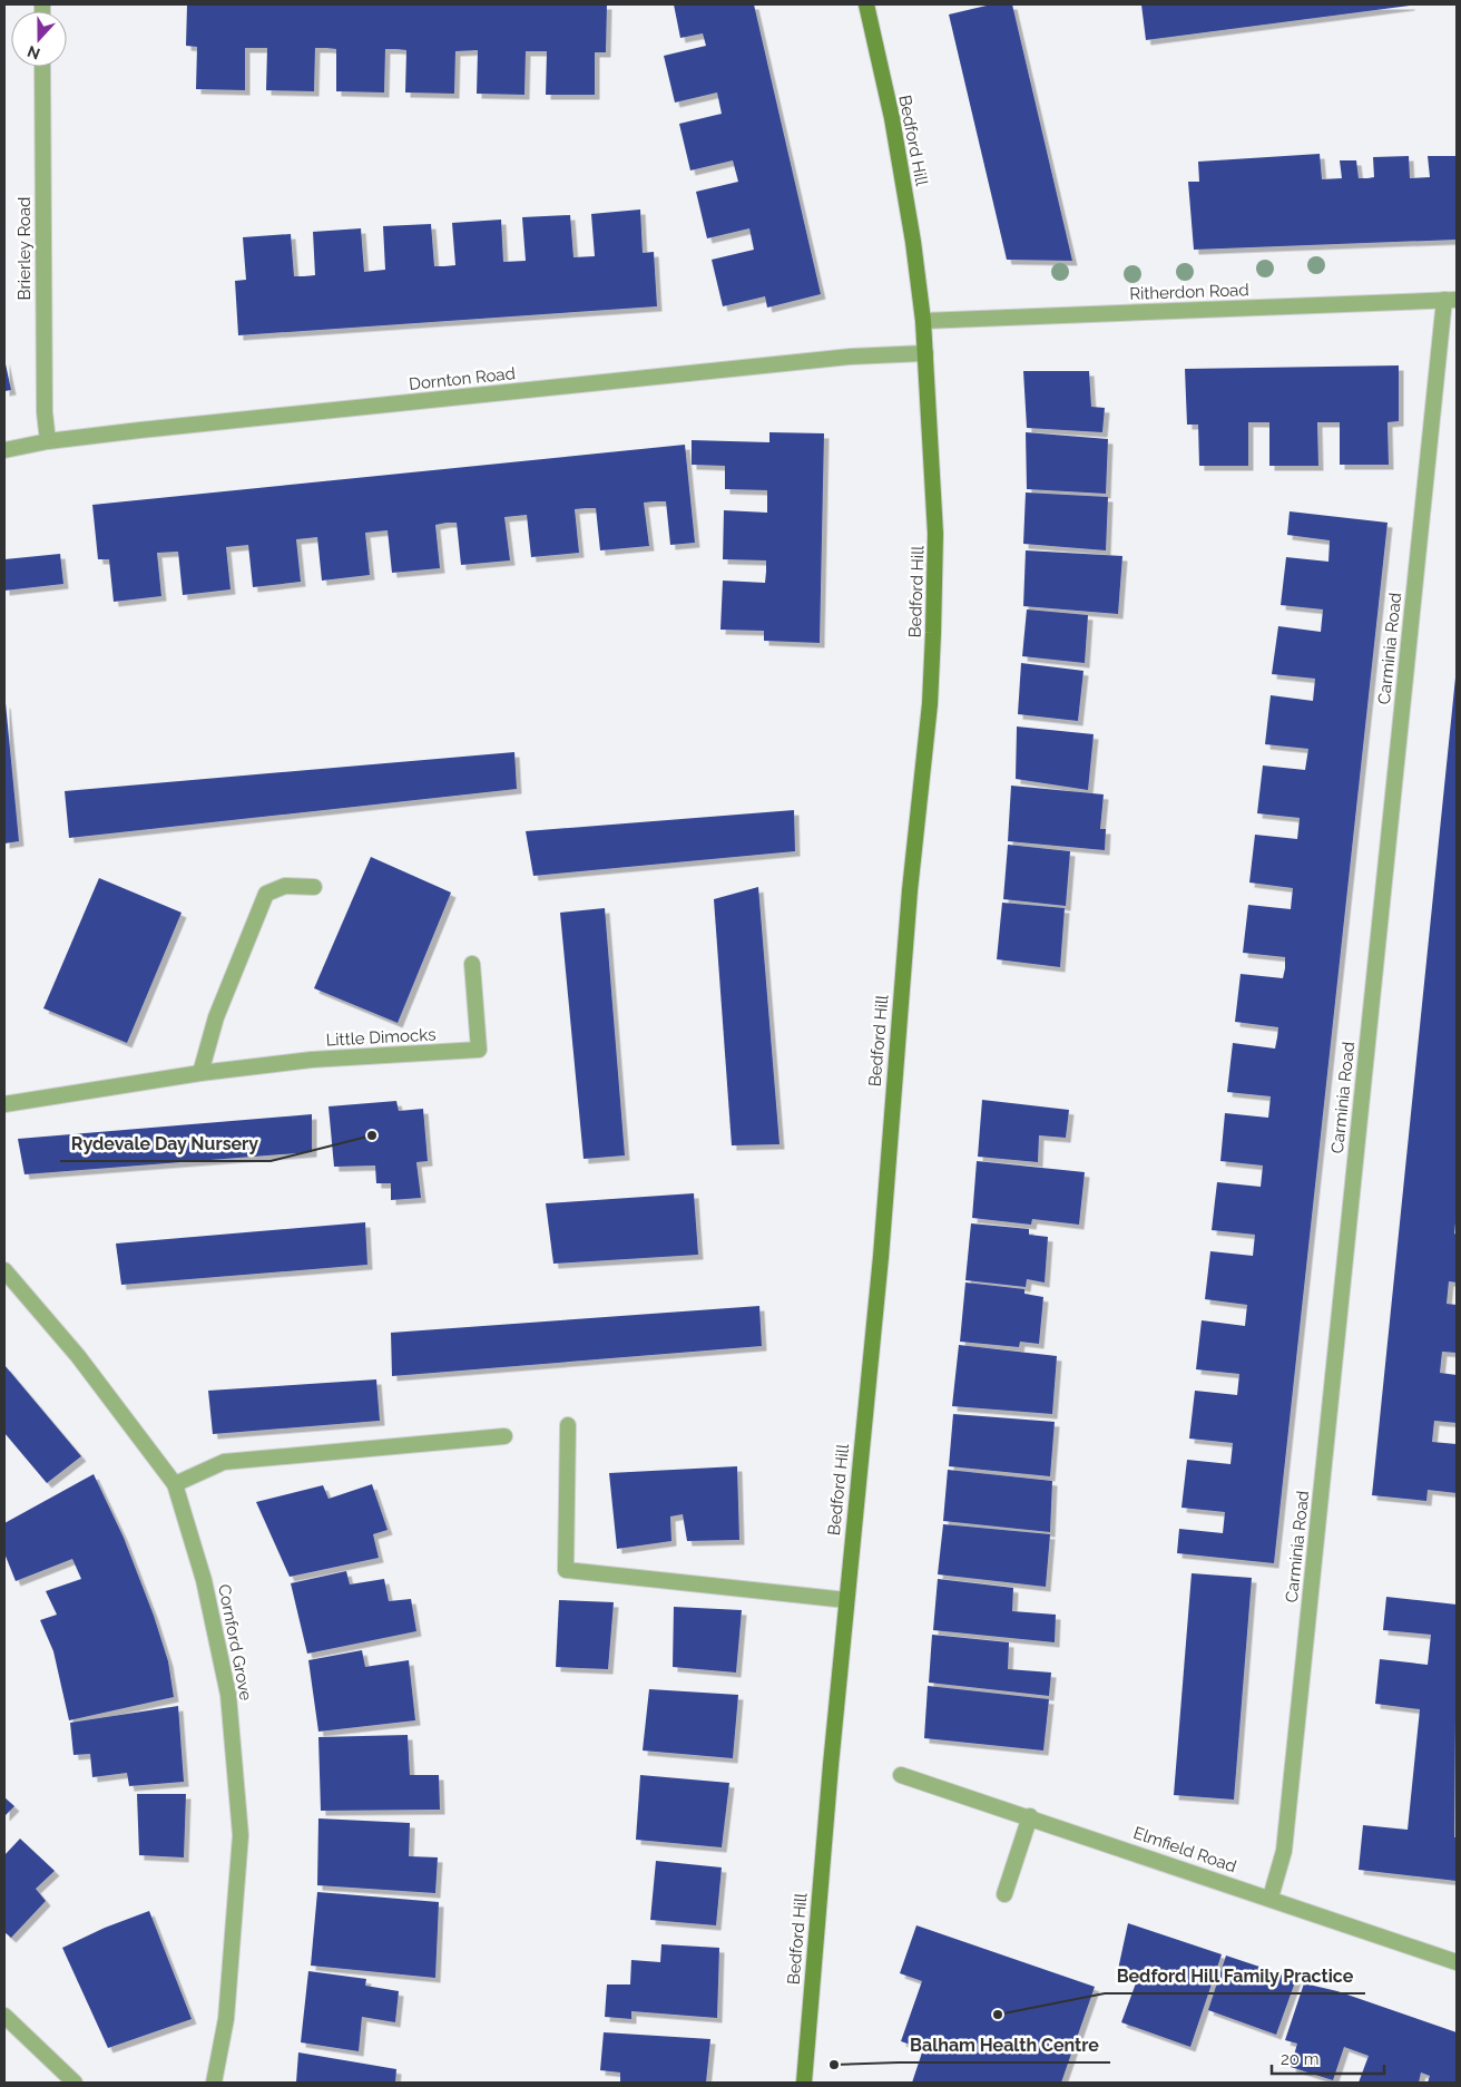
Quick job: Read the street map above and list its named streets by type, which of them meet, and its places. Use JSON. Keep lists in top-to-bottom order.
{
  "streets": {
    "main road": ["Bedford Hill"],
    "street": [
      "Brierley Road",
      "Ritherdon Road",
      "Dornton Road",
      "Carminia Road",
      "Little Dimocks",
      "Cornford Grove",
      "Elmfield Road"
    ]
  },
  "crossings": [
    ["Bedford Hill", "Ritherdon Road"],
    ["Bedford Hill", "Dornton Road"],
    ["Brierley Road", "Dornton Road"],
    ["Ritherdon Road", "Carminia Road"],
    ["Carminia Road", "Elmfield Road"]
  ],
  "places": ["Rydevale Day Nursery", "Bedford Hill Family Practice", "Balham Health Centre"],
  "scale_bar": "20 m",
  "north": "bottom"
}
